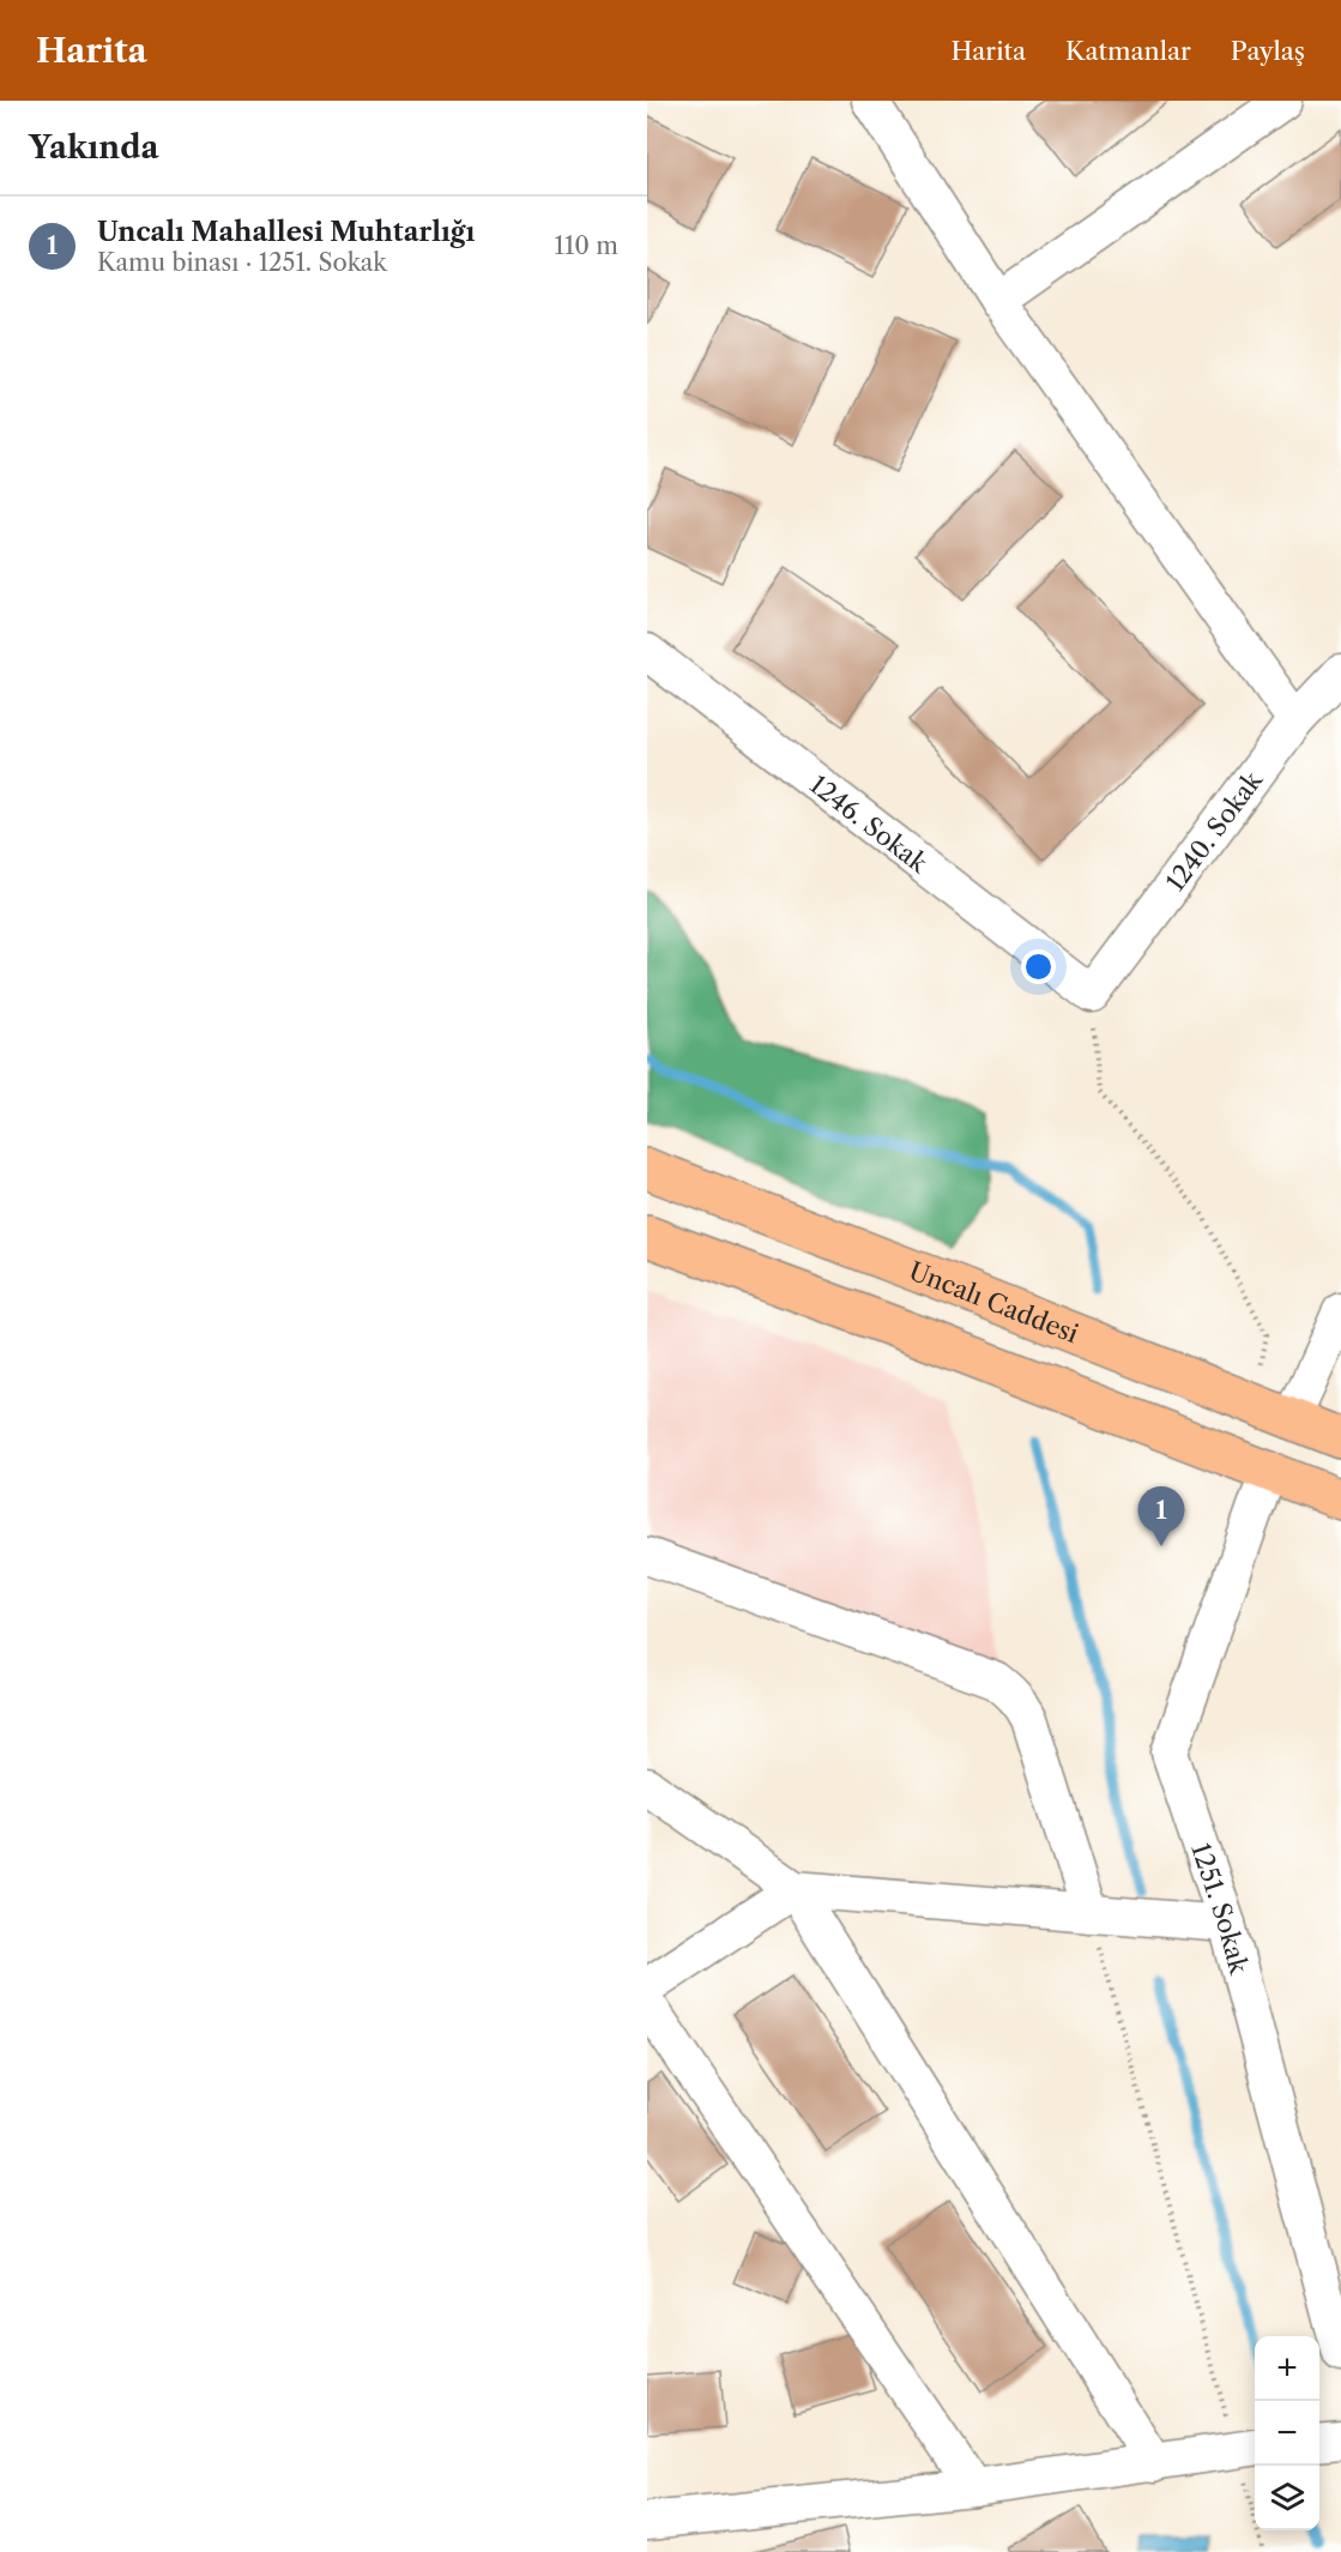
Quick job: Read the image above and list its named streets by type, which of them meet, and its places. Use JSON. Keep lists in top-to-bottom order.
{
  "streets": {
    "main road": ["Uncalı Caddesi"],
    "street": ["1246. Sokak", "1240. Sokak", "1251. Sokak"]
  },
  "crossings": [
    ["1246. Sokak", "1240. Sokak"]
  ],
  "page": {
    "header": "Harita",
    "nav": ["Harita", "Katmanlar", "Paylaş"],
    "heading": "Yakında",
    "list": [
      {
        "mark": "1",
        "name": "Uncalı Mahallesi Muhtarlığı",
        "note": "Kamu binası · 1251. Sokak",
        "value": "110 m"
      }
    ],
    "pins": "1",
    "map_buttons": ["+", "−"]
  }
}
